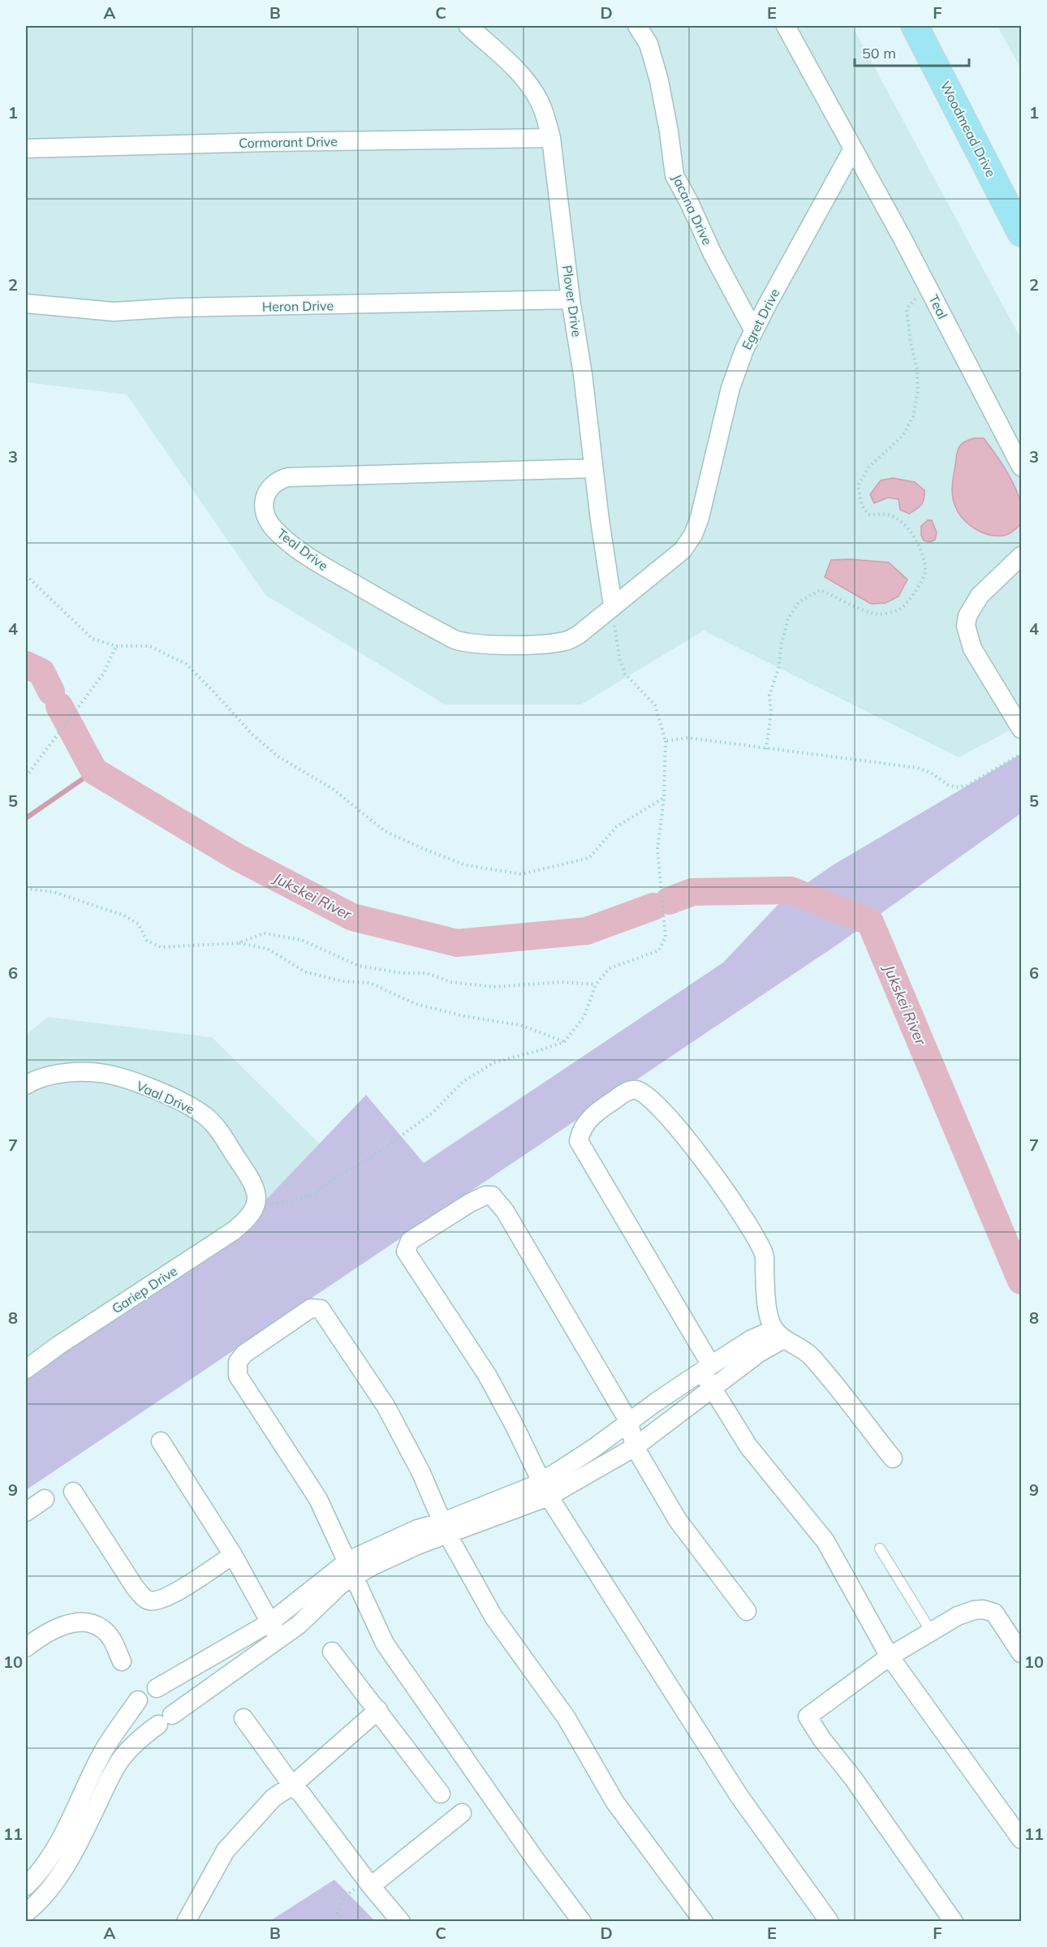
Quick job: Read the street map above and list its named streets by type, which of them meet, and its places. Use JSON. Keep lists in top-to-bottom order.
{
  "streets": {
    "main road": ["Woodmead Drive"],
    "street": [
      "Cormorant Drive",
      "Jacana Drive",
      "Plover Drive",
      "Heron Drive",
      "Teal",
      "Egret Drive",
      "Teal Drive",
      "Vaal Drive",
      "Gariep Drive"
    ]
  },
  "crossings": [
    ["Cormorant Drive", "Plover Drive"],
    ["Jacana Drive", "Egret Drive"],
    ["Plover Drive", "Heron Drive"],
    ["Plover Drive", "Egret Drive"],
    ["Plover Drive", "Teal Drive"],
    ["Teal", "Egret Drive"],
    ["Egret Drive", "Teal Drive"],
    ["Vaal Drive", "Gariep Drive"]
  ],
  "water": ["Jukskei River"],
  "scale_bar": "50 m",
  "grid": {
    "columns": [
      "A",
      "B",
      "C",
      "D",
      "E",
      "F"
    ],
    "rows": [
      "1",
      "2",
      "3",
      "4",
      "5",
      "6",
      "7",
      "8",
      "9",
      "10",
      "11"
    ]
  }
}
